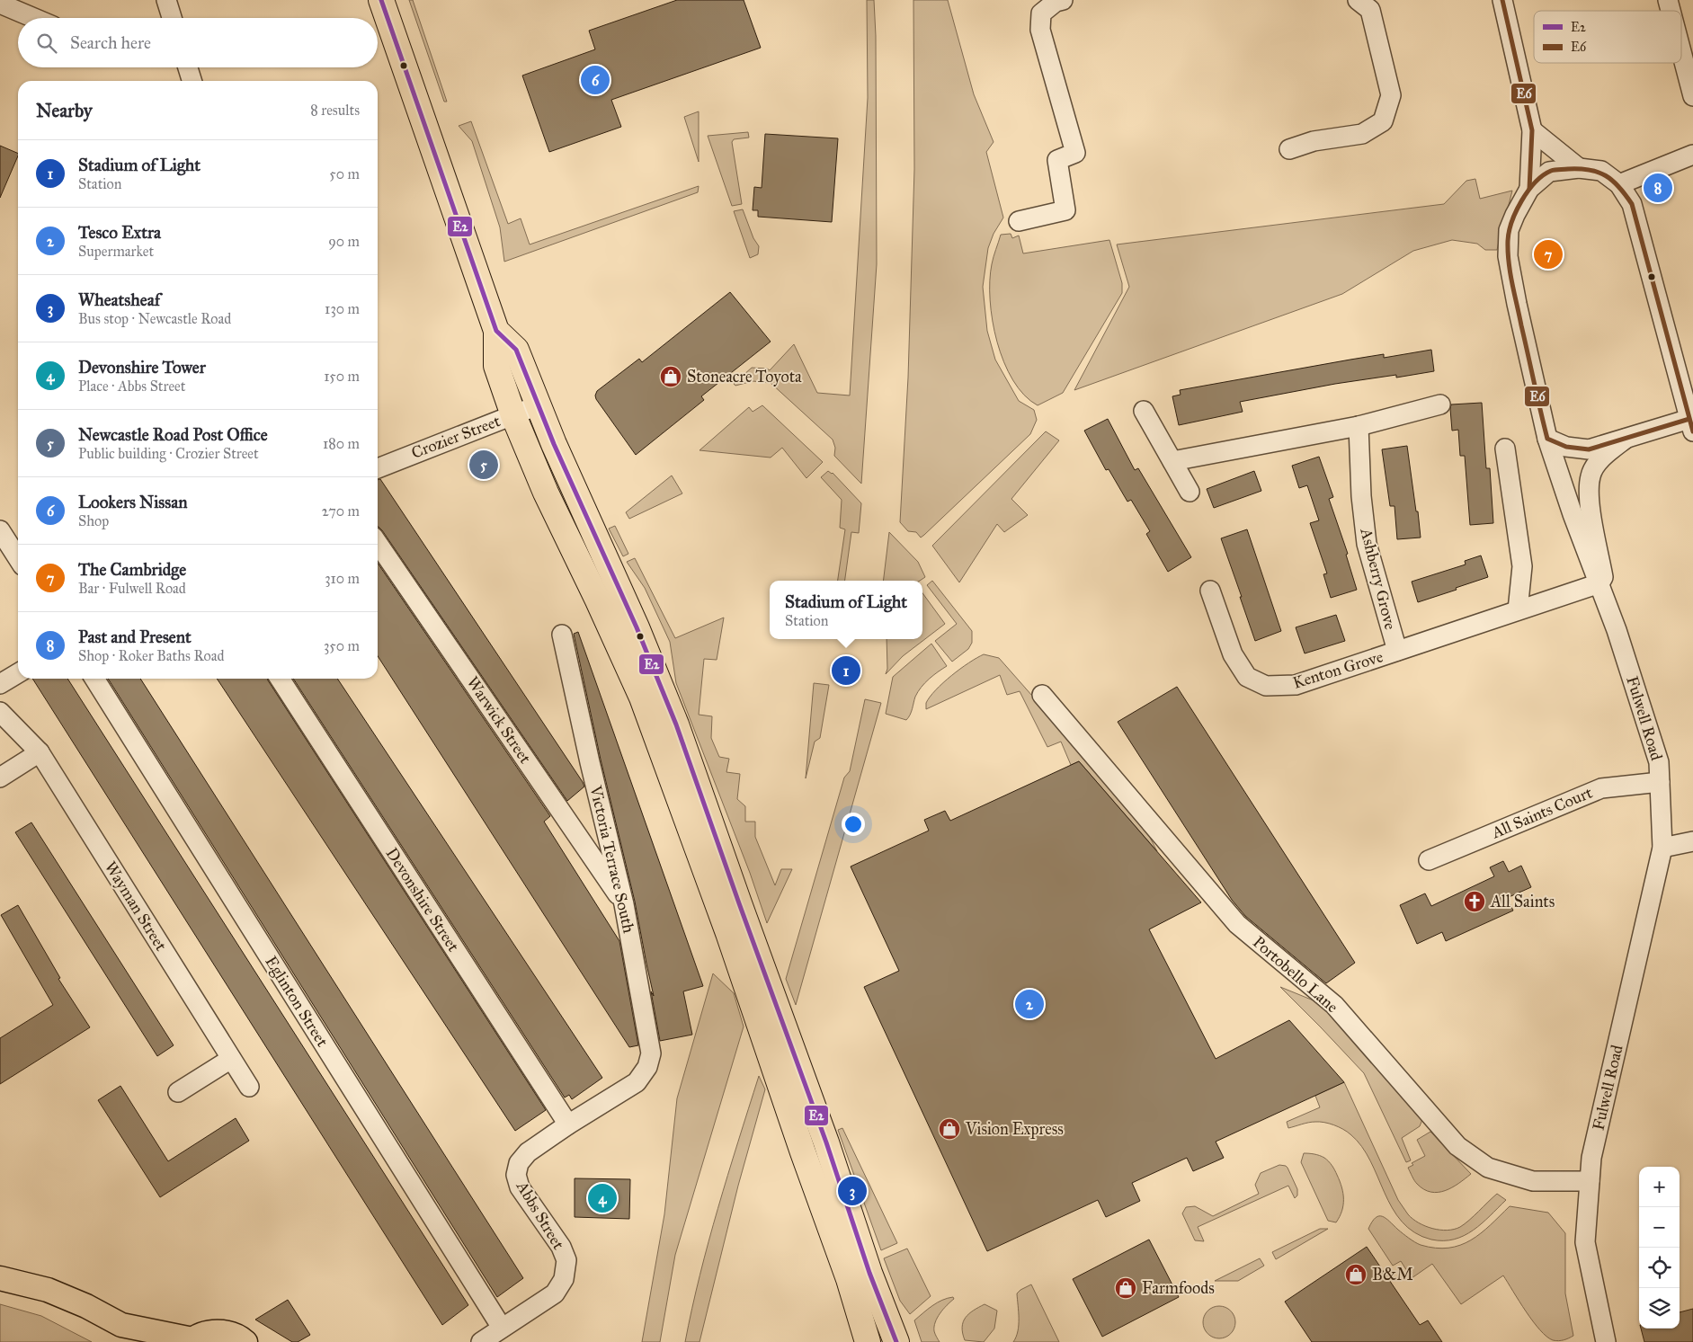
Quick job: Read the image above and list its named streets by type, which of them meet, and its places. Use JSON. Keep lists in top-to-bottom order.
{
  "streets": {
    "street": [
      "Crozier Street",
      "Ashberry Grove",
      "Kenton Grove",
      "Fulwell Road",
      "Warwick Street",
      "All Saints Court",
      "Victoria Terrace South",
      "Devonshire Street",
      "Wayman Street",
      "Portobello Lane",
      "Eglinton Street",
      "Abbs Street"
    ]
  },
  "crossings": [
    ["Ashberry Grove", "Kenton Grove"],
    ["Kenton Grove", "Fulwell Road"],
    ["Fulwell Road", "All Saints Court"],
    ["Fulwell Road", "Portobello Lane"],
    ["Warwick Street", "Victoria Terrace South"],
    ["Victoria Terrace South", "Abbs Street"],
    ["Devonshire Street", "Abbs Street"],
    ["Eglinton Street", "Abbs Street"]
  ],
  "places": {
    "shop": [
      "Stoneacre Toyota",
      "Vision Express",
      "B&M",
      "Farmfoods"
    ],
    "church": ["All Saints"]
  },
  "lines": ["transit line E2", "transit line E6"],
  "legend": ["E2", "E6"],
  "page": {
    "search": "Search here",
    "pins": [
      "6",
      "8",
      "7",
      "5",
      "1",
      "2",
      "3",
      "4"
    ],
    "heading": ["Nearby", "8 results"],
    "list": [
      {
        "mark": "1",
        "name": "Stadium of Light",
        "note": "Station",
        "value": "50 m"
      },
      {
        "mark": "2",
        "name": "Tesco Extra",
        "note": "Supermarket",
        "value": "90 m"
      },
      {
        "mark": "3",
        "name": "Wheatsheaf",
        "note": "Bus stop · Newcastle Road",
        "value": "130 m"
      },
      {
        "mark": "4",
        "name": "Devonshire Tower",
        "note": "Place · Abbs Street",
        "value": "150 m"
      },
      {
        "mark": "5",
        "name": "Newcastle Road Post Office",
        "note": "Public building · Crozier Street",
        "value": "180 m"
      },
      {
        "mark": "6",
        "name": "Lookers Nissan",
        "note": "Shop",
        "value": "270 m"
      },
      {
        "mark": "7",
        "name": "The Cambridge",
        "note": "Bar · Fulwell Road",
        "value": "310 m"
      },
      {
        "mark": "8",
        "name": "Past and Present",
        "note": "Shop · Roker Baths Road",
        "value": "350 m"
      }
    ],
    "popup": ["Stadium of Light", "Station"],
    "map_buttons": ["+", "−"]
  }
}
